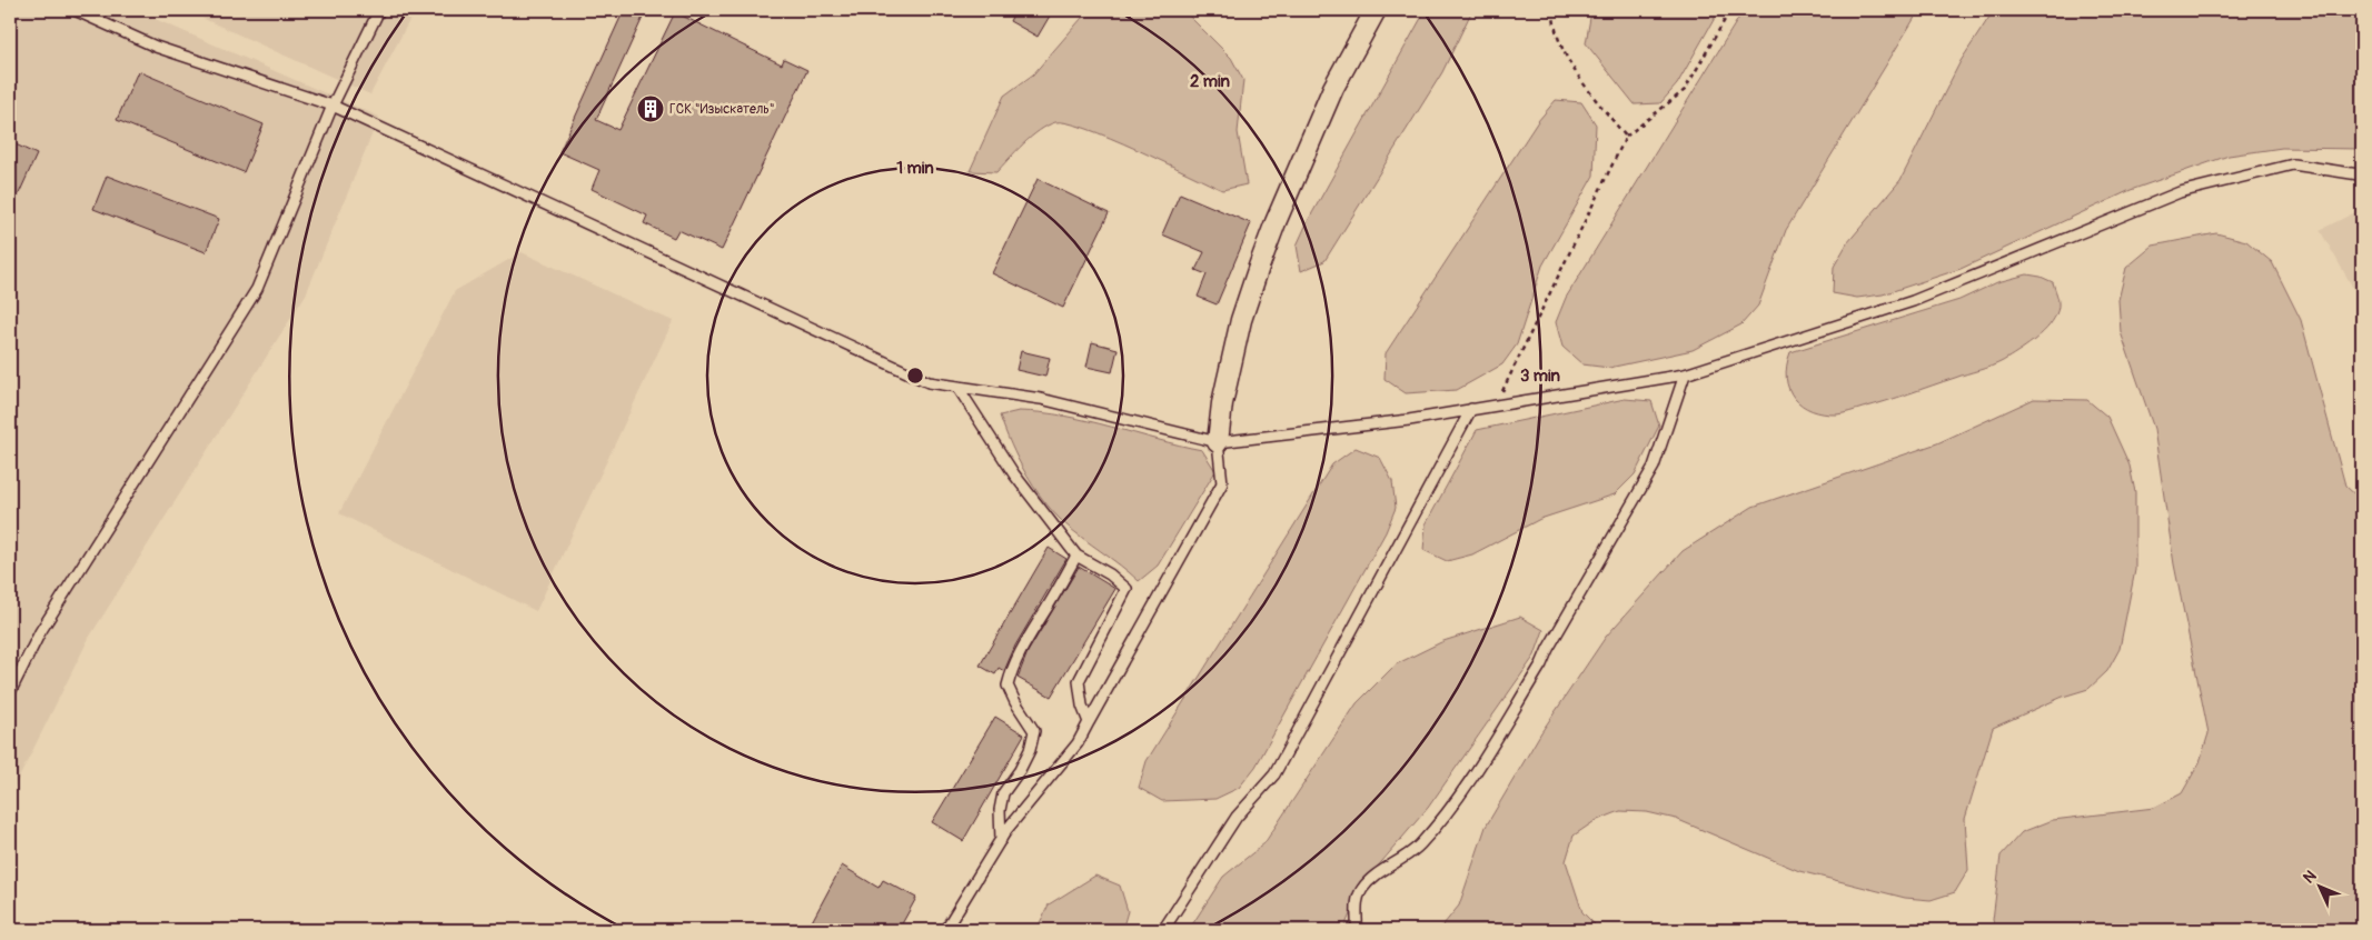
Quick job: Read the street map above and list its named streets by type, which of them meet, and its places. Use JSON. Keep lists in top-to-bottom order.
{
  "places": {
    "building": ["ГСК \"Изыскатель\""]
  },
  "north": "top left",
  "rings": ["2 min", "1 min", "3 min"]
}
